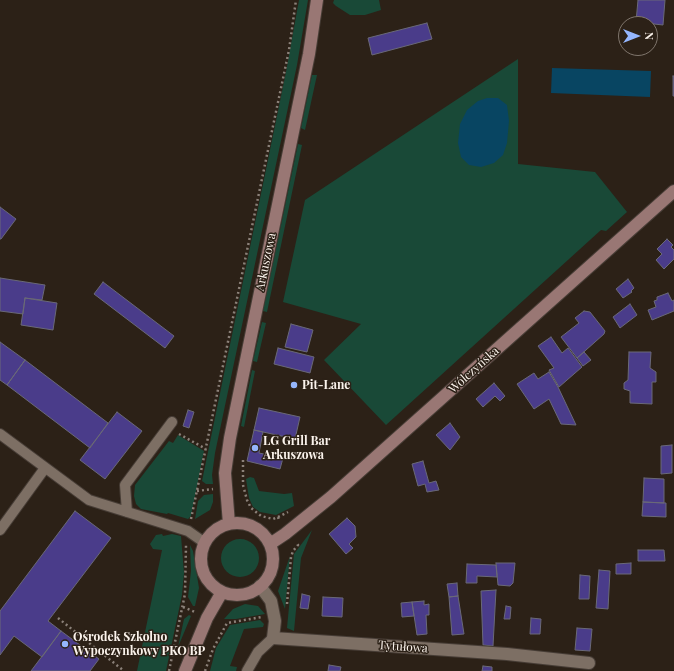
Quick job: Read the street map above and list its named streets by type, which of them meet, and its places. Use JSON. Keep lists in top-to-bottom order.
{
  "streets": {
    "main road": ["Arkuszowa", "Wólczyńska"],
    "street": ["Tytułowa"]
  },
  "crossings": [
    ["Arkuszowa", "Wólczyńska"]
  ],
  "places": ["Pit-Lane", "LG Grill Bar Arkuszowa", "Ośrodek Szkolno Wypoczynkowy PKO BP"],
  "north": "right"
}
